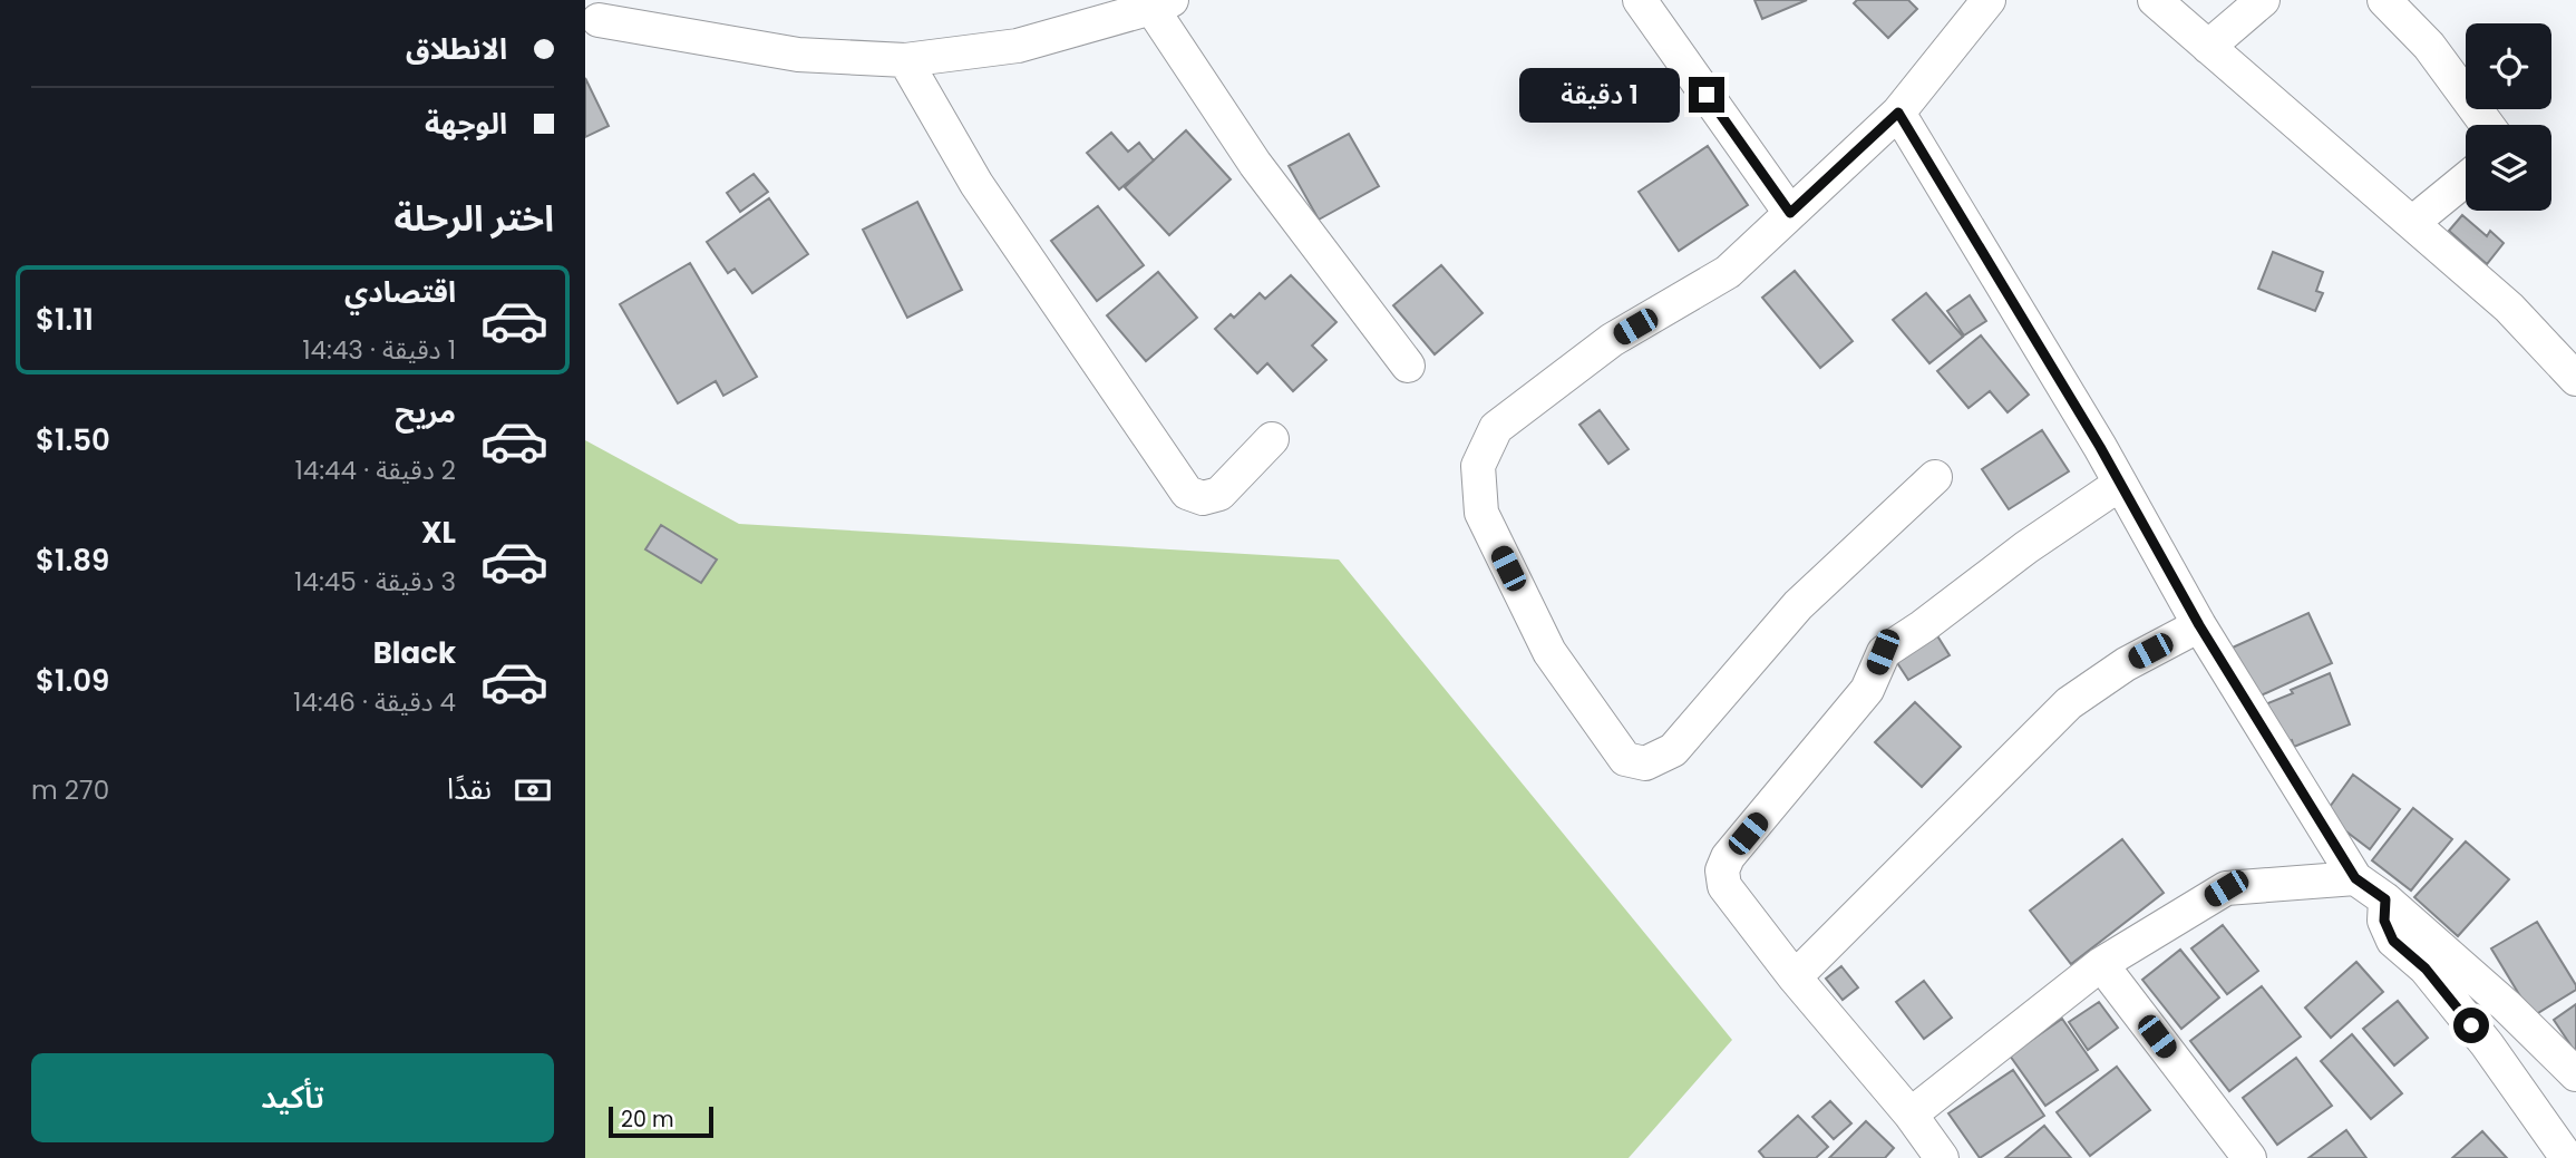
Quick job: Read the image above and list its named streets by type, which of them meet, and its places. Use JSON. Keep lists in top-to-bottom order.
{
  "scale_bar": "20 m",
  "page": {
    "banner": ["الانطلاق", "الوجهة"],
    "bubble": "1 دقيقة",
    "heading": "اختر الرحلة",
    "list": [
      {
        "name": "اقتصادي",
        "note": "1 دقيقة · 14:43",
        "value": "$1.11"
      },
      {
        "name": "مريح",
        "note": "2 دقيقة · 14:44",
        "value": "$1.50"
      },
      {
        "name": "XL",
        "note": "3 دقيقة · 14:45",
        "value": "$1.89"
      },
      {
        "name": "Black",
        "note": "4 دقيقة · 14:46",
        "value": "$1.09"
      }
    ],
    "pay": ["نقدًا", "270 m"],
    "buttons": "تأكيد",
    "scale": "20 m"
  }
}
